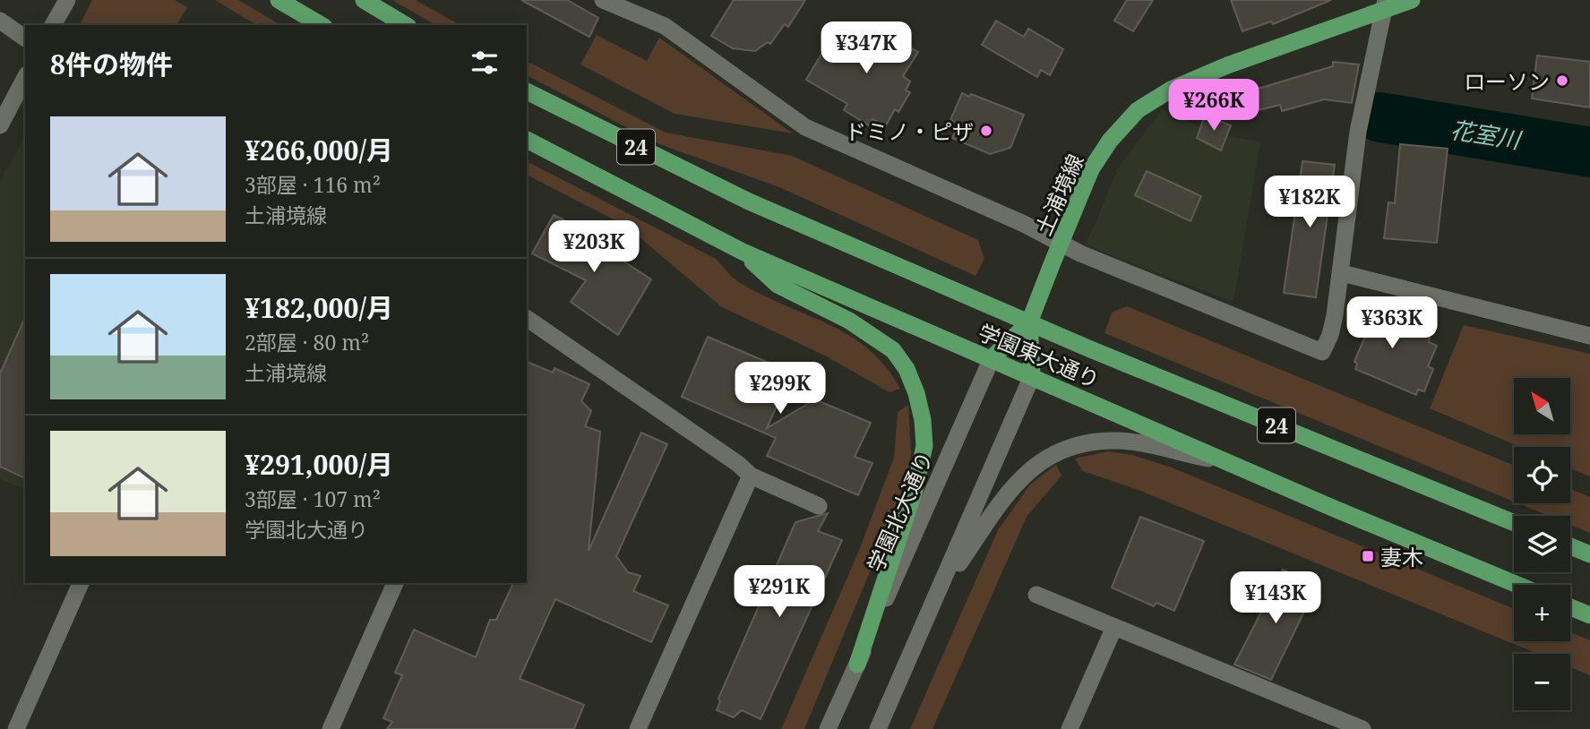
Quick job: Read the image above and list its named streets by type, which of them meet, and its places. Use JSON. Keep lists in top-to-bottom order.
{
  "streets": {
    "main road": [
      "24",
      "土浦境線",
      "学園東大通り",
      "学園北大通り"
    ]
  },
  "crossings": [
    ["土浦境線", "学園東大通り"],
    ["土浦境線", "学園北大通り"],
    ["学園東大通り", "学園北大通り"]
  ],
  "water": ["花室川"],
  "places": {
    "other": ["ローソン", "ドミノ・ピザ"],
    "transit": ["妻木"]
  },
  "north": "top left",
  "page": {
    "price": [
      "¥347K",
      "¥266K",
      "¥182K",
      "¥203K",
      "¥363K",
      "¥299K",
      "¥291K",
      "¥143K"
    ],
    "heading": "8件の物件",
    "list": [
      {
        "name": "¥266,000/月",
        "note": "3部屋 · 116 m² · 土浦境線"
      },
      {
        "name": "¥182,000/月",
        "note": "2部屋 · 80 m² · 土浦境線"
      },
      {
        "name": "¥291,000/月",
        "note": "3部屋 · 107 m² · 学園北大通り"
      }
    ],
    "map_buttons": ["+", "−"]
  }
}
